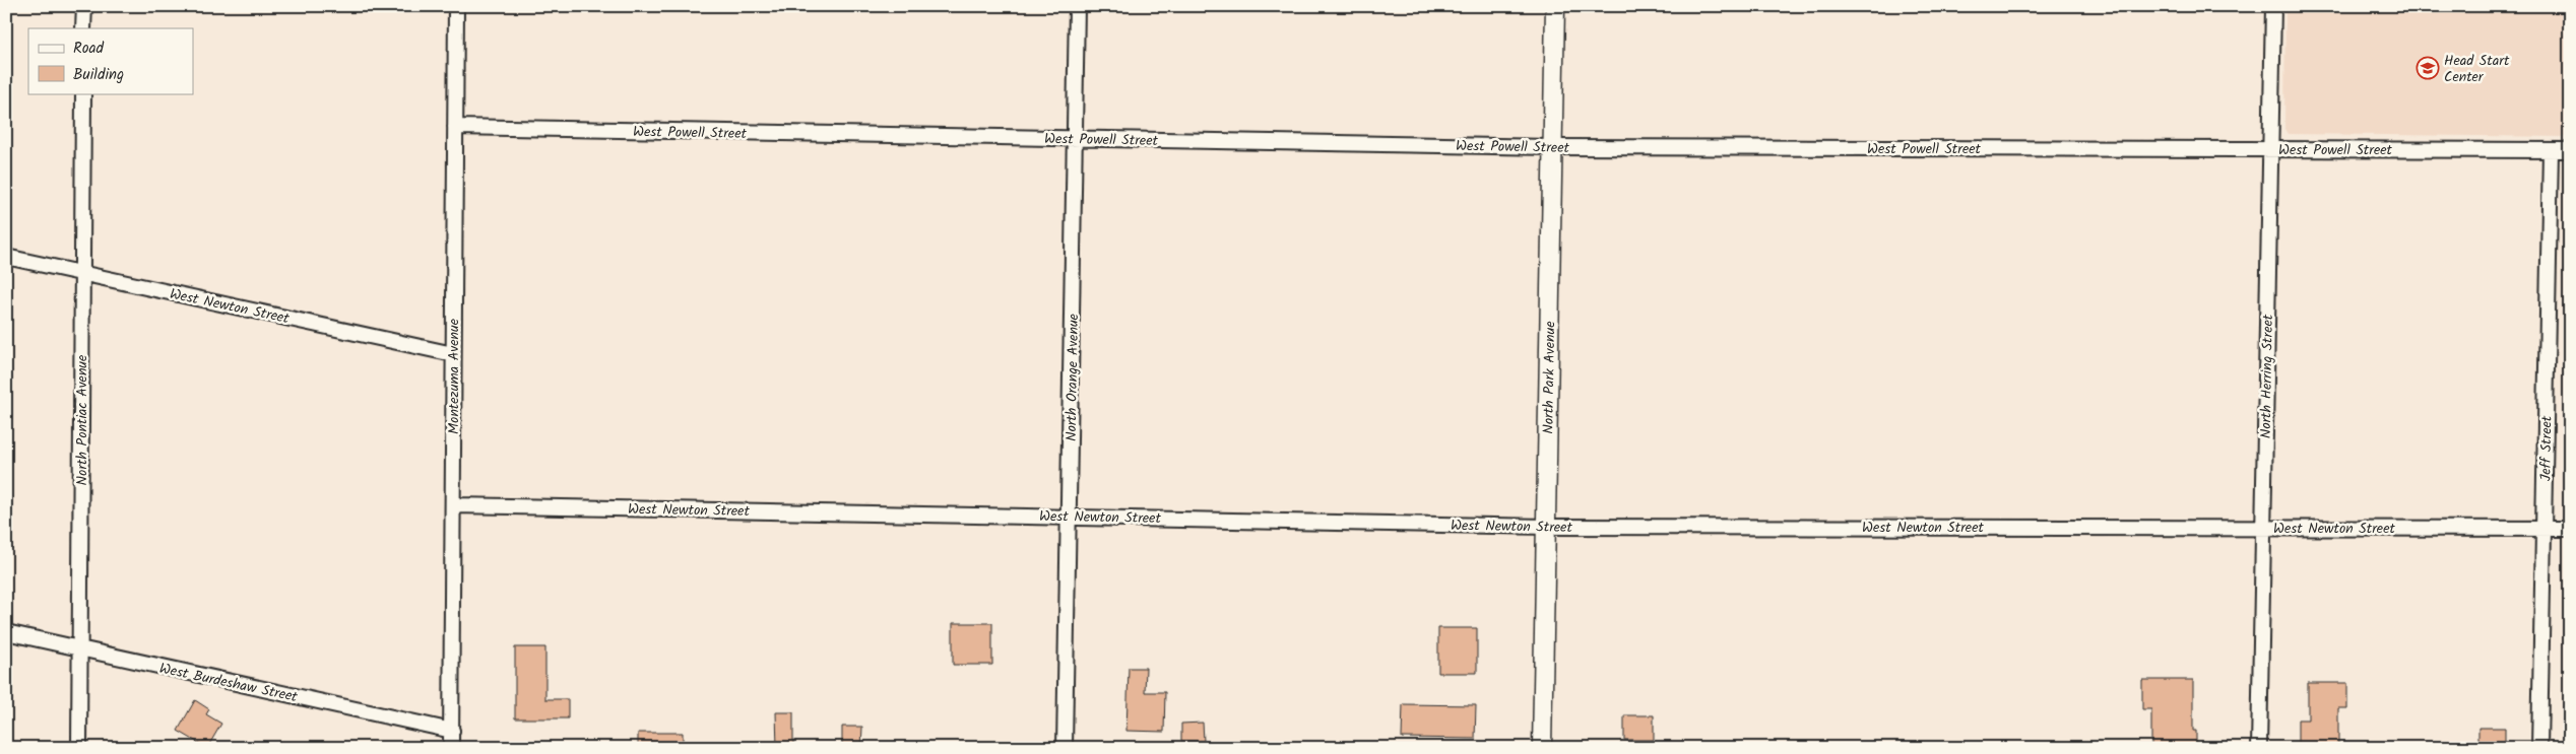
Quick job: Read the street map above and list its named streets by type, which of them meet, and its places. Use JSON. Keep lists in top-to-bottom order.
{
  "streets": {
    "street": [
      "West Powell Street",
      "West Newton Street",
      "Montezuma Avenue",
      "North Park Avenue",
      "North Herring Street",
      "North Orange Avenue",
      "North Pontiac Avenue",
      "Jeff Street",
      "West Burdeshaw Street"
    ]
  },
  "crossings": [
    ["West Powell Street", "Montezuma Avenue"],
    ["West Powell Street", "North Park Avenue"],
    ["West Powell Street", "North Herring Street"],
    ["West Powell Street", "North Orange Avenue"],
    ["West Powell Street", "Jeff Street"],
    ["West Newton Street", "Montezuma Avenue"],
    ["West Newton Street", "North Park Avenue"],
    ["West Newton Street", "North Herring Street"],
    ["West Newton Street", "North Orange Avenue"],
    ["West Newton Street", "North Pontiac Avenue"],
    ["West Newton Street", "Jeff Street"],
    ["Montezuma Avenue", "West Burdeshaw Street"],
    ["North Pontiac Avenue", "West Burdeshaw Street"]
  ],
  "places": {
    "school or university": ["Head Start Center"]
  },
  "legend": ["Road", "Building"]
}
